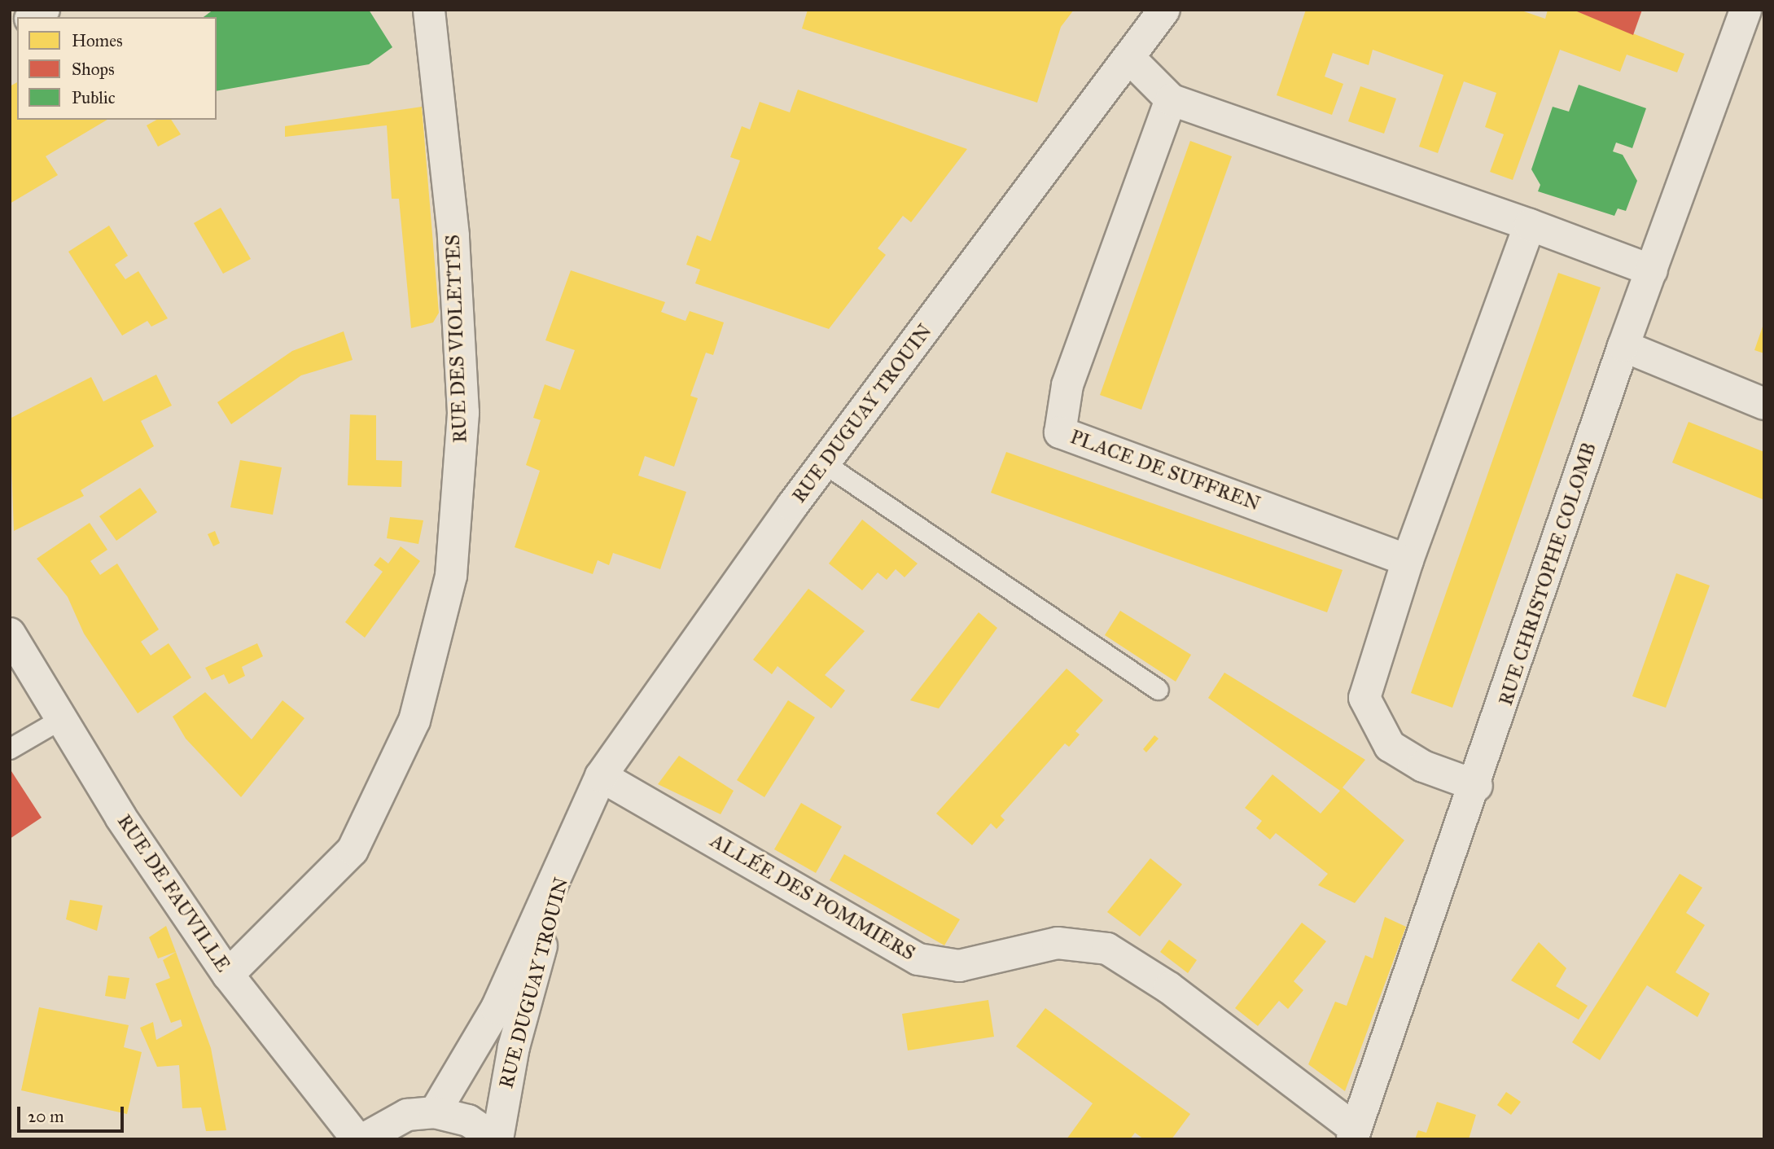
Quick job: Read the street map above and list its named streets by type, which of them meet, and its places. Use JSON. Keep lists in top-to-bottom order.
{
  "streets": {
    "street": [
      "RUE DES VIOLETTES",
      "RUE DUGUAY TROUIN",
      "PLACE DE SUFFREN",
      "RUE CHRISTOPHE COLOMB",
      "RUE DE FAUVILLE",
      "ALLÉE DES POMMIERS"
    ]
  },
  "crossings": [
    ["RUE DES VIOLETTES", "RUE DE FAUVILLE"],
    ["RUE DUGUAY TROUIN", "ALLÉE DES POMMIERS"],
    ["RUE CHRISTOPHE COLOMB", "ALLÉE DES POMMIERS"]
  ],
  "legend": ["Homes", "Shops", "Public"],
  "scale_bar": "20 m"
}
